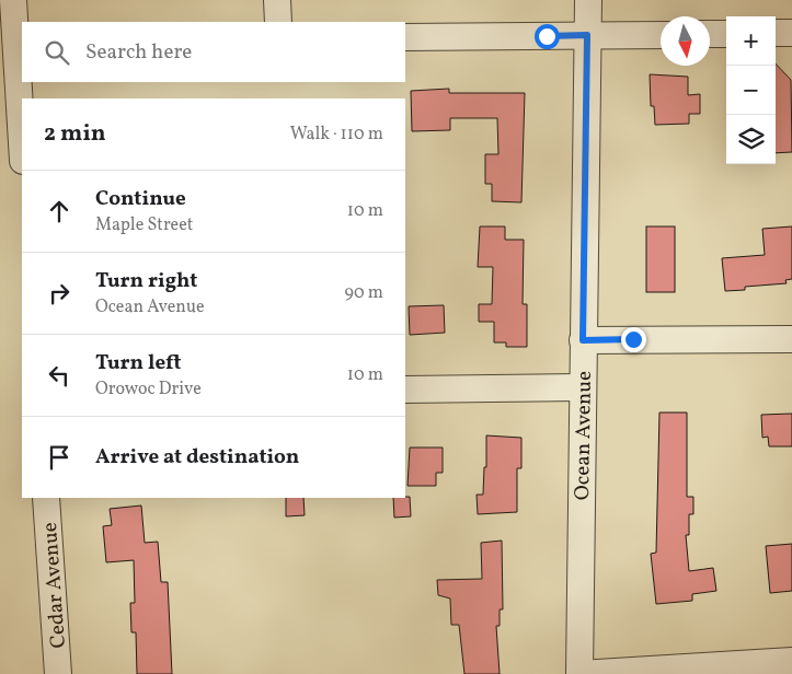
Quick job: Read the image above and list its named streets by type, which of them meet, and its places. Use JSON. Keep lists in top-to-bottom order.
{
  "streets": {
    "street": ["Ocean Avenue", "Cedar Avenue"]
  },
  "north": "bottom",
  "page": {
    "map_buttons": ["+", "−"],
    "search": "Search here",
    "heading": ["2 min", "Walk · 110 m"],
    "list": [
      ["Continue", "Maple Street", "10 m"],
      ["Turn right", "Ocean Avenue", "90 m"],
      ["Turn left", "Orowoc Drive", "10 m"],
      "Arrive at destination"
    ]
  }
}
